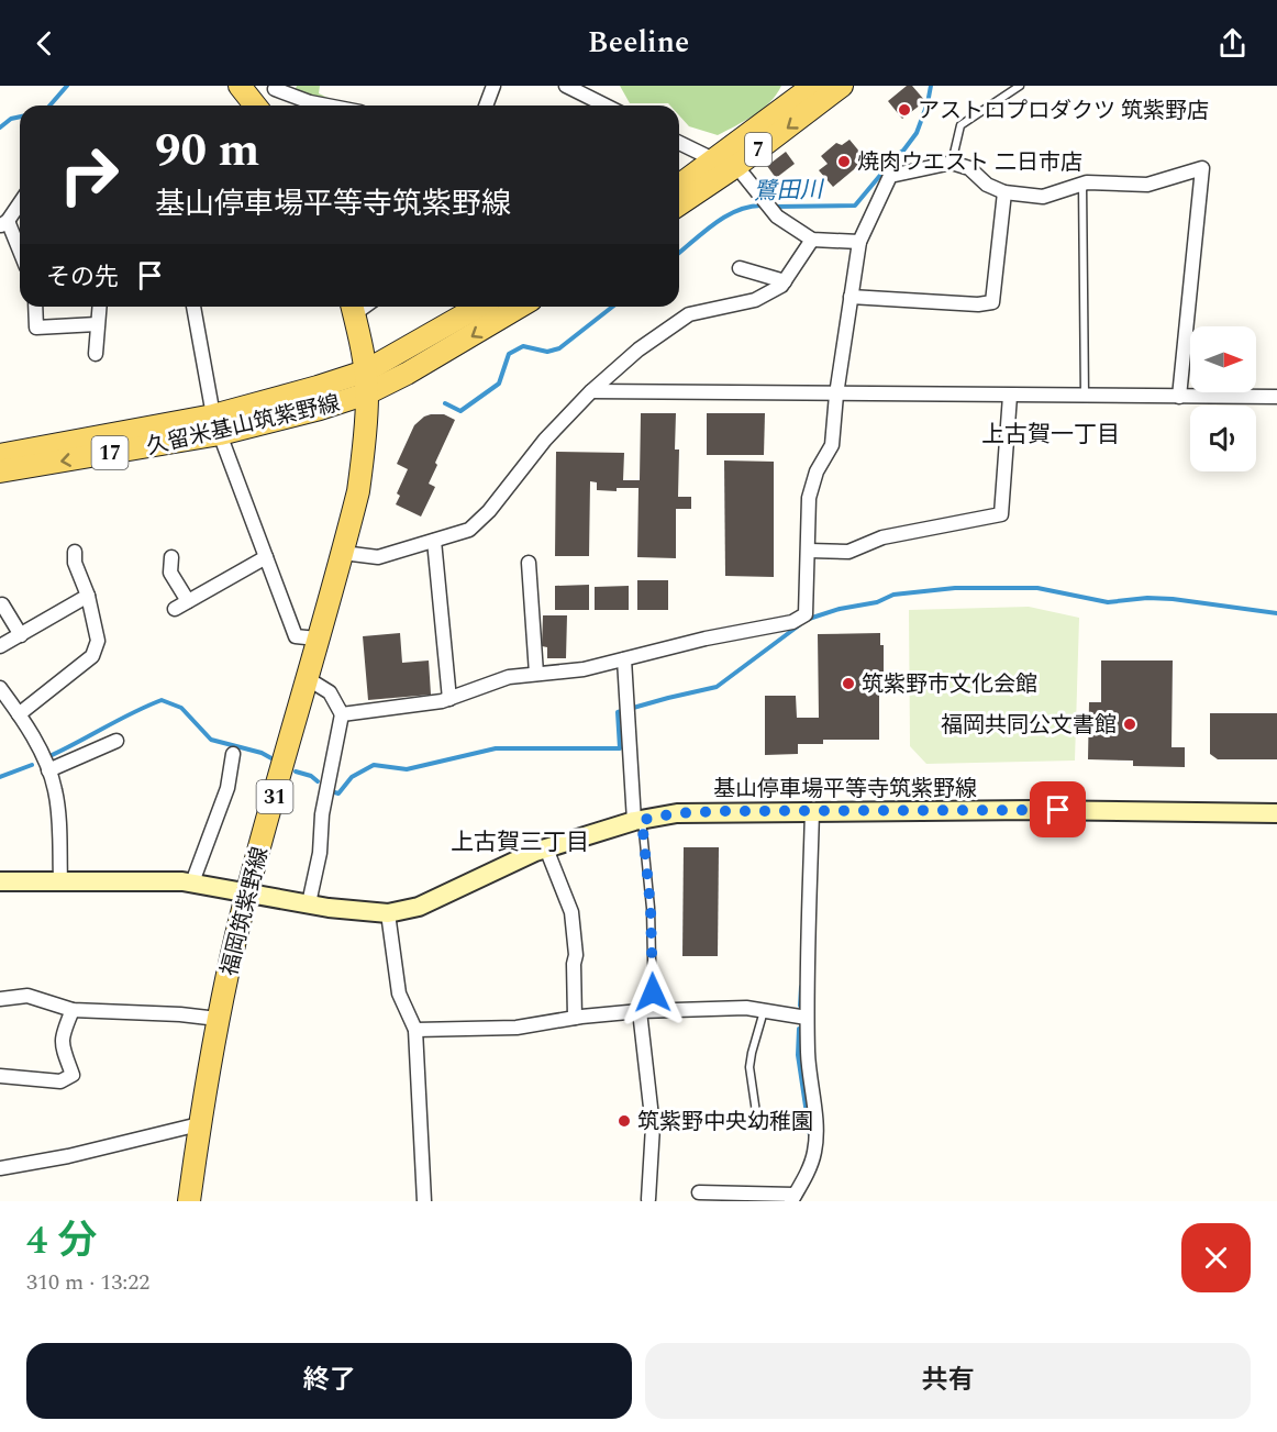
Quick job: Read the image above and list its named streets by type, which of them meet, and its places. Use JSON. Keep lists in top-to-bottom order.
{
  "streets": {
    "main road": [
      "7",
      "久留米基山筑紫野線",
      "17",
      "基山停車場平等寺筑紫野線",
      "31",
      "福岡筑紫野線"
    ]
  },
  "crossings": [
    ["久留米基山筑紫野線", "福岡筑紫野線"],
    ["基山停車場平等寺筑紫野線", "福岡筑紫野線"]
  ],
  "districts": ["上古賀一丁目", "上古賀三丁目"],
  "water": ["鷺田川"],
  "places": [
    "アストロプロダクツ 筑紫野店",
    "焼肉ウエスト 二日市店",
    "筑紫野市文化会館",
    "福岡共同公文書館",
    "筑紫野中央幼稚園"
  ],
  "north": "right",
  "page": {
    "header": "Beeline",
    "turn": ["90 m", "基山停車場平等寺筑紫野線"],
    "then": "その先",
    "heading": ["4 分", "310 m · 13:22"],
    "buttons": ["終了", "共有"]
  }
}
